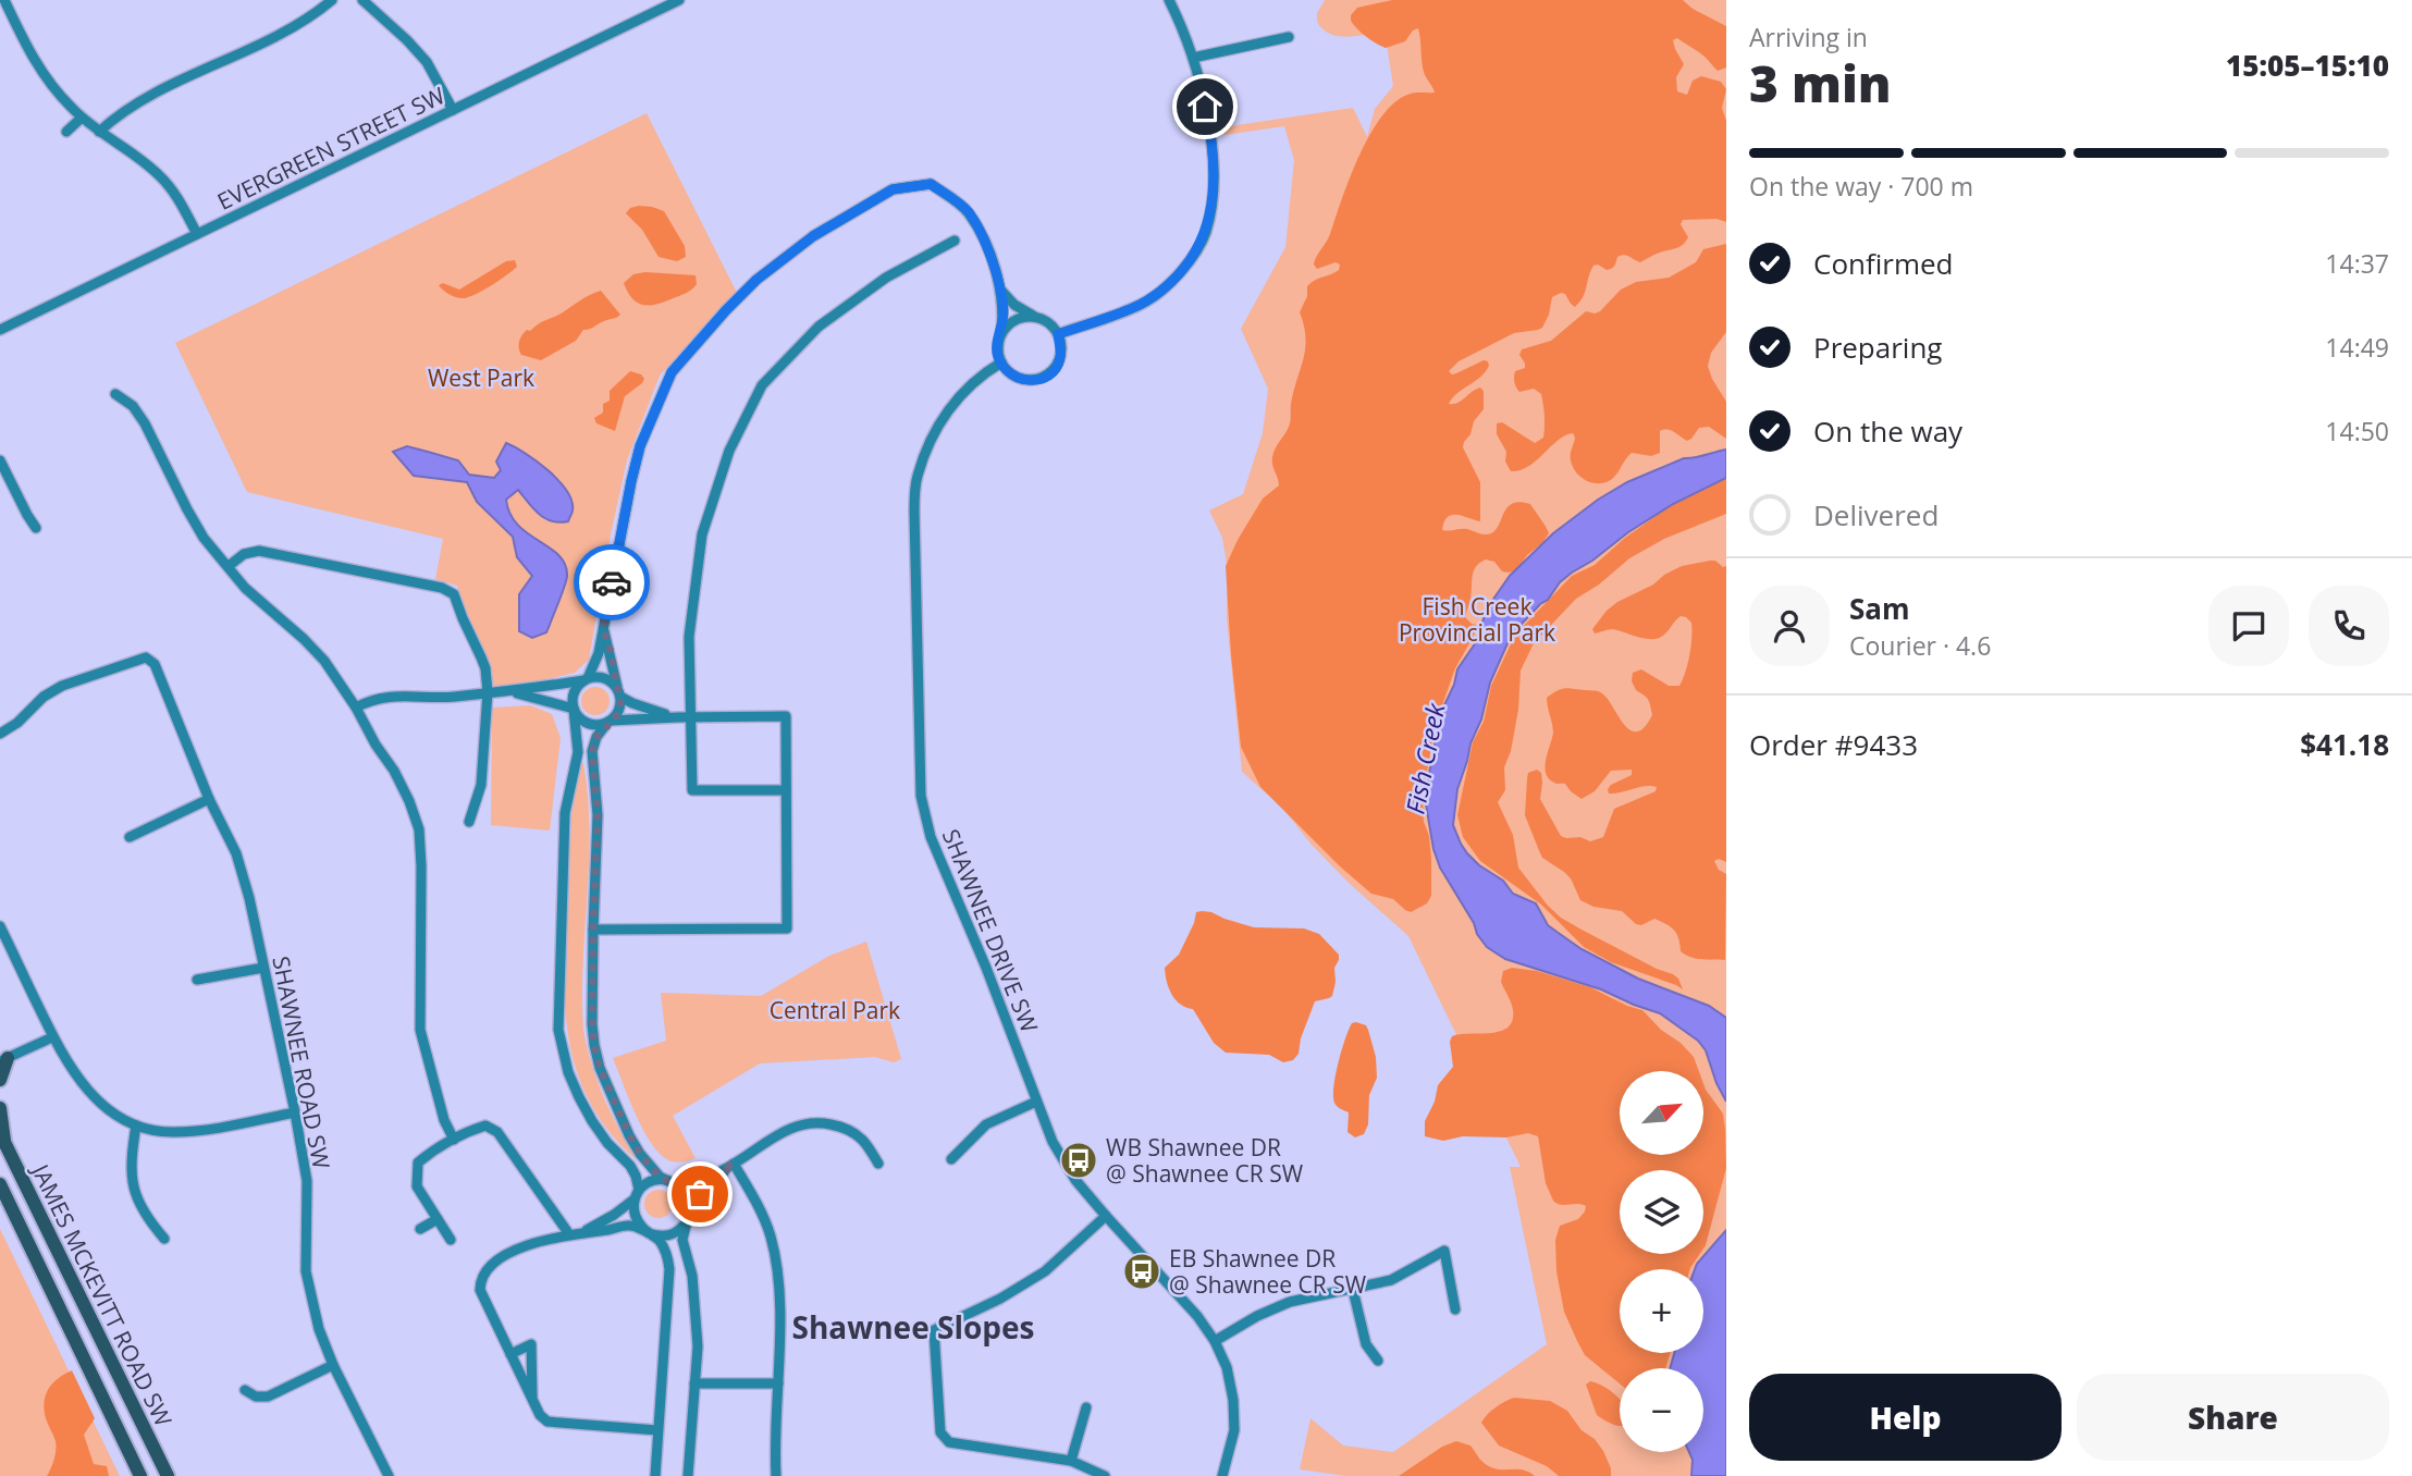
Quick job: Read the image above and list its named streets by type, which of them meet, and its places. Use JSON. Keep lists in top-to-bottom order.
{
  "streets": {
    "main road": ["JAMES MCKEVITT ROAD SW"],
    "street": ["EVERGREEN STREET SW", "SHAWNEE DRIVE SW", "SHAWNEE ROAD SW"]
  },
  "districts": ["Shawnee Slopes"],
  "water": ["Fish Creek"],
  "parks": ["West Park", "Fish Creek Provincial Park", "Central Park"],
  "places": {
    "bus stop": ["WB Shawnee DR @ Shawnee CR SW", "EB Shawnee DR @ Shawnee CR SW"]
  },
  "north": "top right",
  "page": {
    "heading": ["3 min", "Arriving in", "15:05–15:10"],
    "panel": [
      "Sam",
      "Courier · 4.6",
      "Order #9433",
      "$41.18"
    ],
    "bar": "On the way · 700 m",
    "list": [
      ["Confirmed", "14:37"],
      ["Preparing", "14:49"],
      ["On the way", "14:50"],
      "Delivered"
    ],
    "map_buttons": ["+", "−"],
    "buttons": ["Help", "Share"]
  }
}
